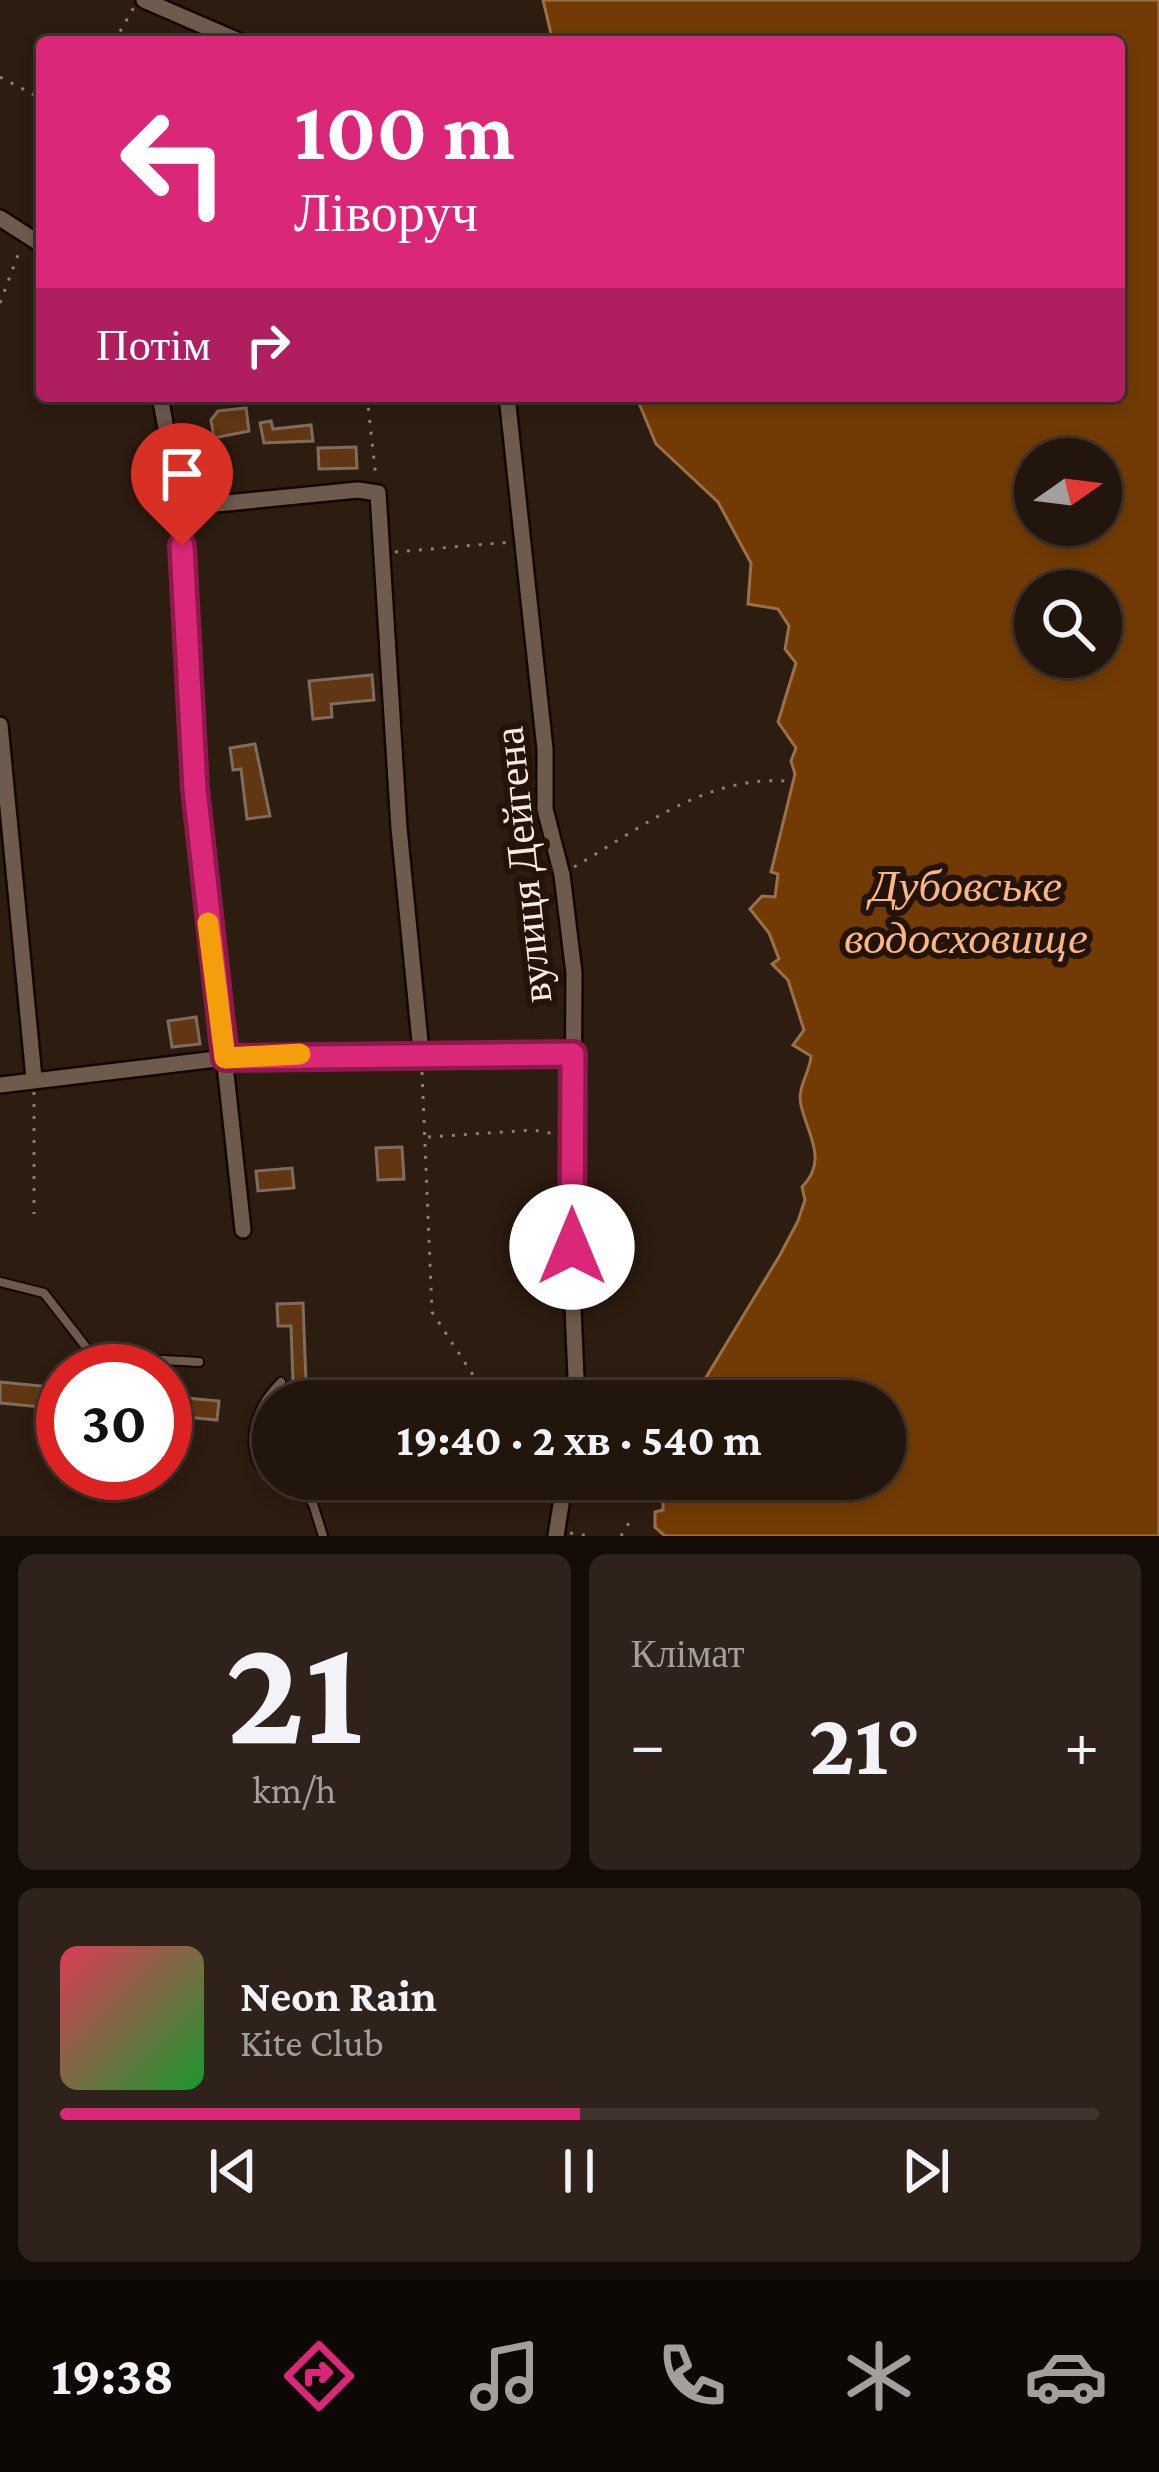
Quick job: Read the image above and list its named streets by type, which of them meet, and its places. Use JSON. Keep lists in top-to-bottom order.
{
  "streets": {
    "street": ["вулиця Дейгена"]
  },
  "water": ["Дубовське водосховище"],
  "north": "right",
  "page": {
    "turn": ["100 m", "Ліворуч"],
    "then": "Потім",
    "limit": "30",
    "trip": "19:40 · 2 хв · 540 m",
    "tile": [
      ["21", "km/h"],
      "Клімат"
    ],
    "heat": ["−", "21°", "+"],
    "song": ["Neon Rain", "Kite Club"],
    "tabs": "19:38"
  }
}
